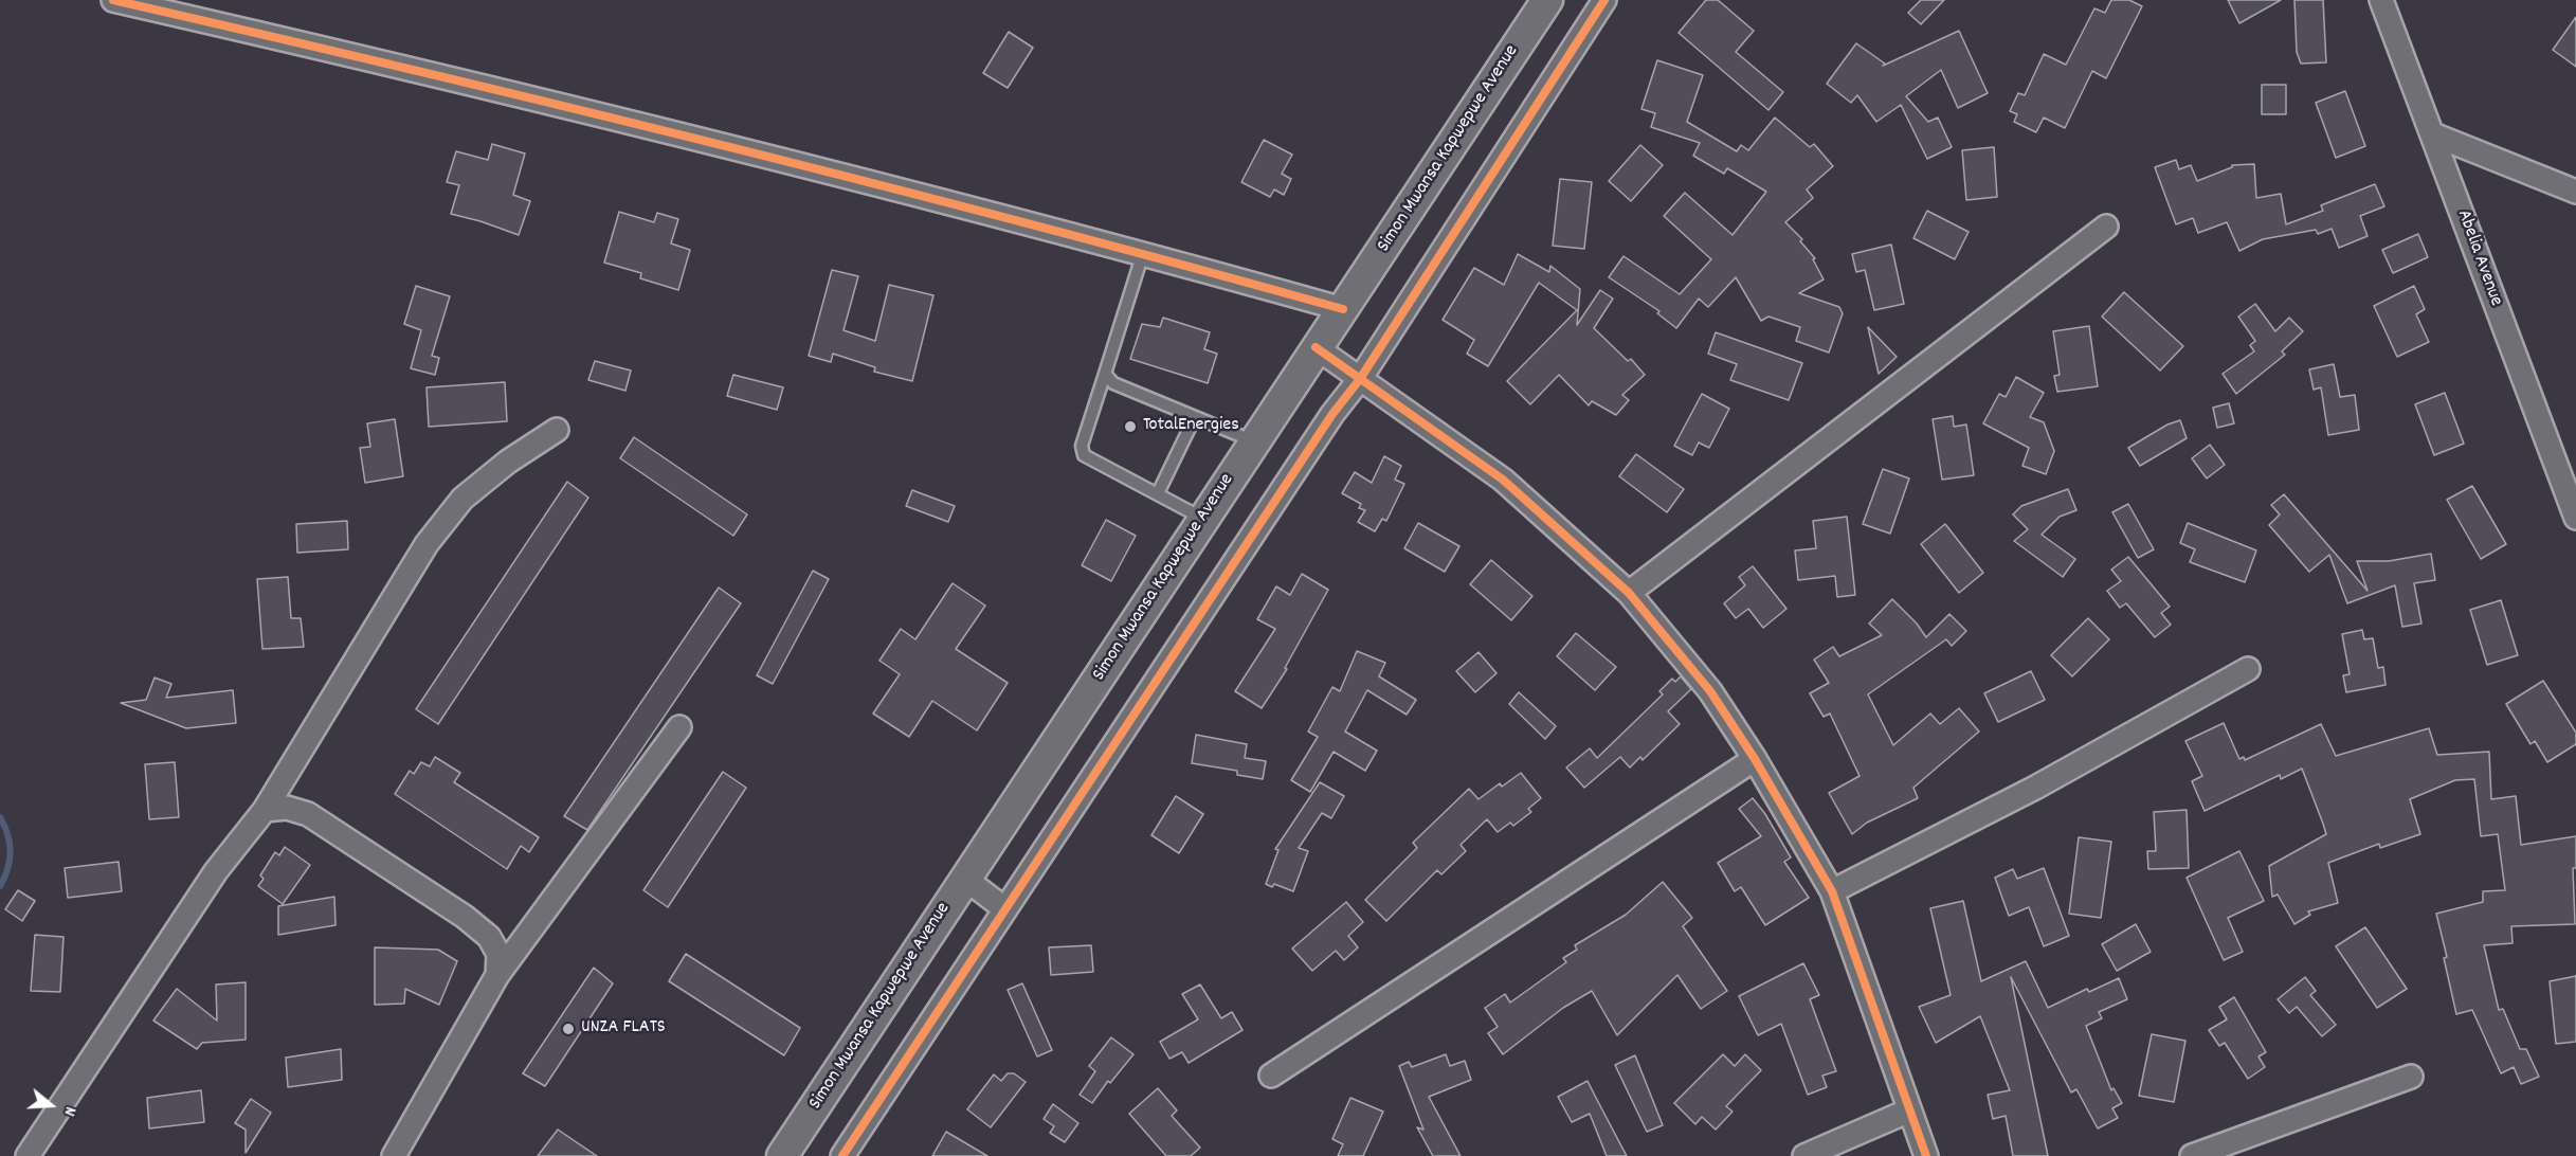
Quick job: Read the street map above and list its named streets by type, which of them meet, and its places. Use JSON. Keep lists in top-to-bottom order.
{
  "streets": {
    "main road": ["Simon Mwansa Kapwepwe Avenue"],
    "street": ["Abelia Avenue"]
  },
  "places": ["TotalEnergies", "UNZA FLATS"],
  "north": "right"
}
